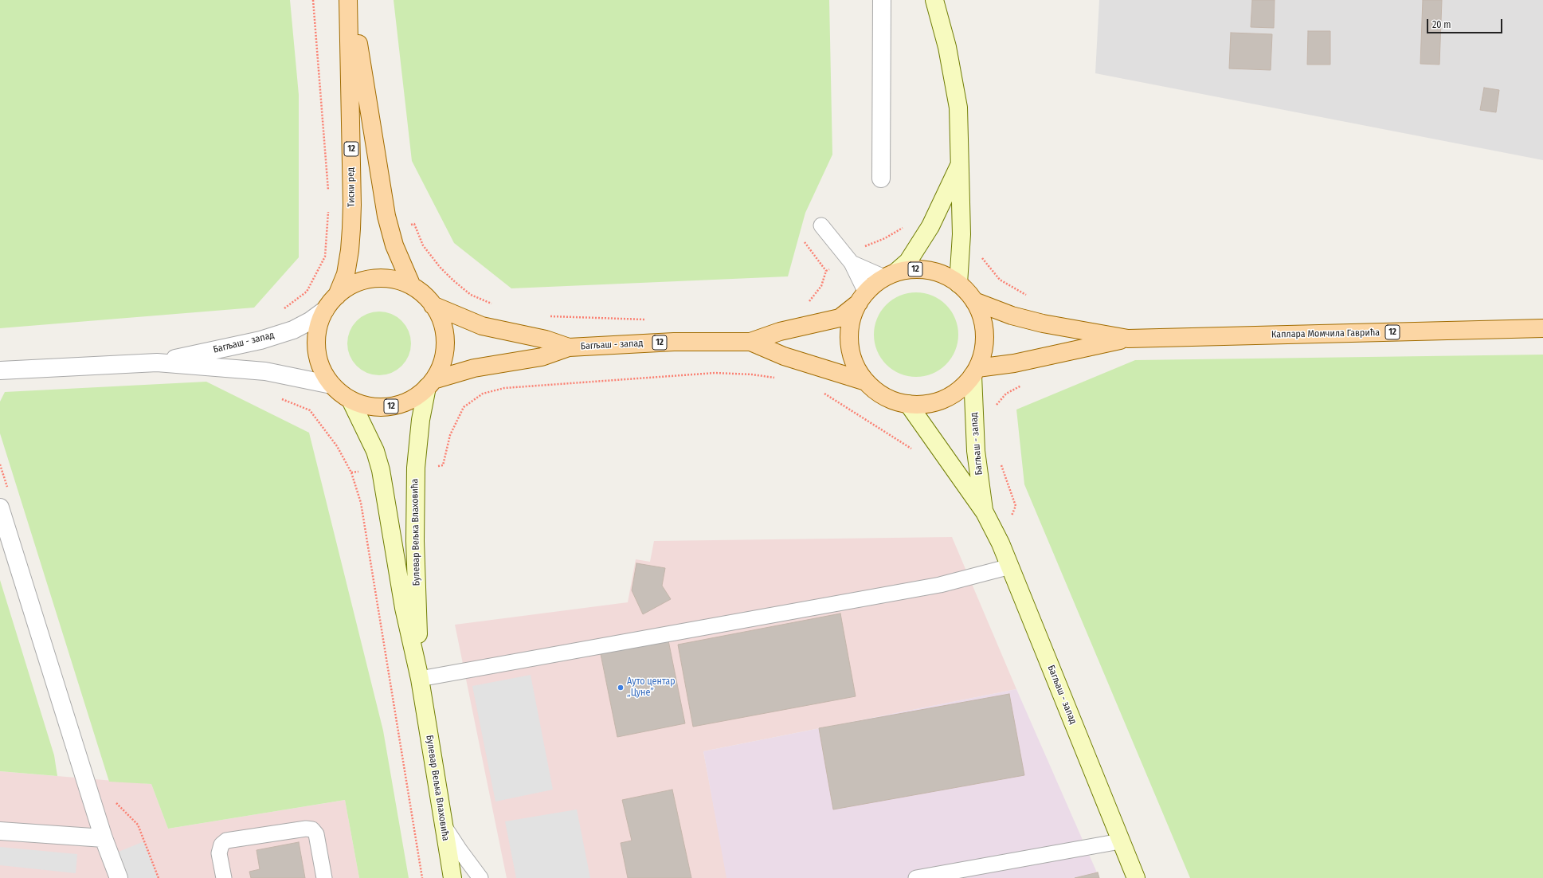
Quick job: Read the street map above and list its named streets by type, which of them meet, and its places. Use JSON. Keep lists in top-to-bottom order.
{
  "streets": {
    "main road": [
      "12",
      "Тиски ред",
      "Каплара Момчила Гаврића",
      "Багљаш - запад"
    ],
    "street": ["Булевар Вељка Влаховића"]
  },
  "crossings": [
    ["12", "Тиски ред"],
    ["12", "Каплара Момчила Гаврића"],
    ["12", "Багљаш - запад"],
    ["12", "Булевар Вељка Влаховића"],
    ["Багљаш - запад", "Булевар Вељка Влаховића"]
  ],
  "places": ["Ауто центар „Цуне”"],
  "scale_bar": "20 m"
}
